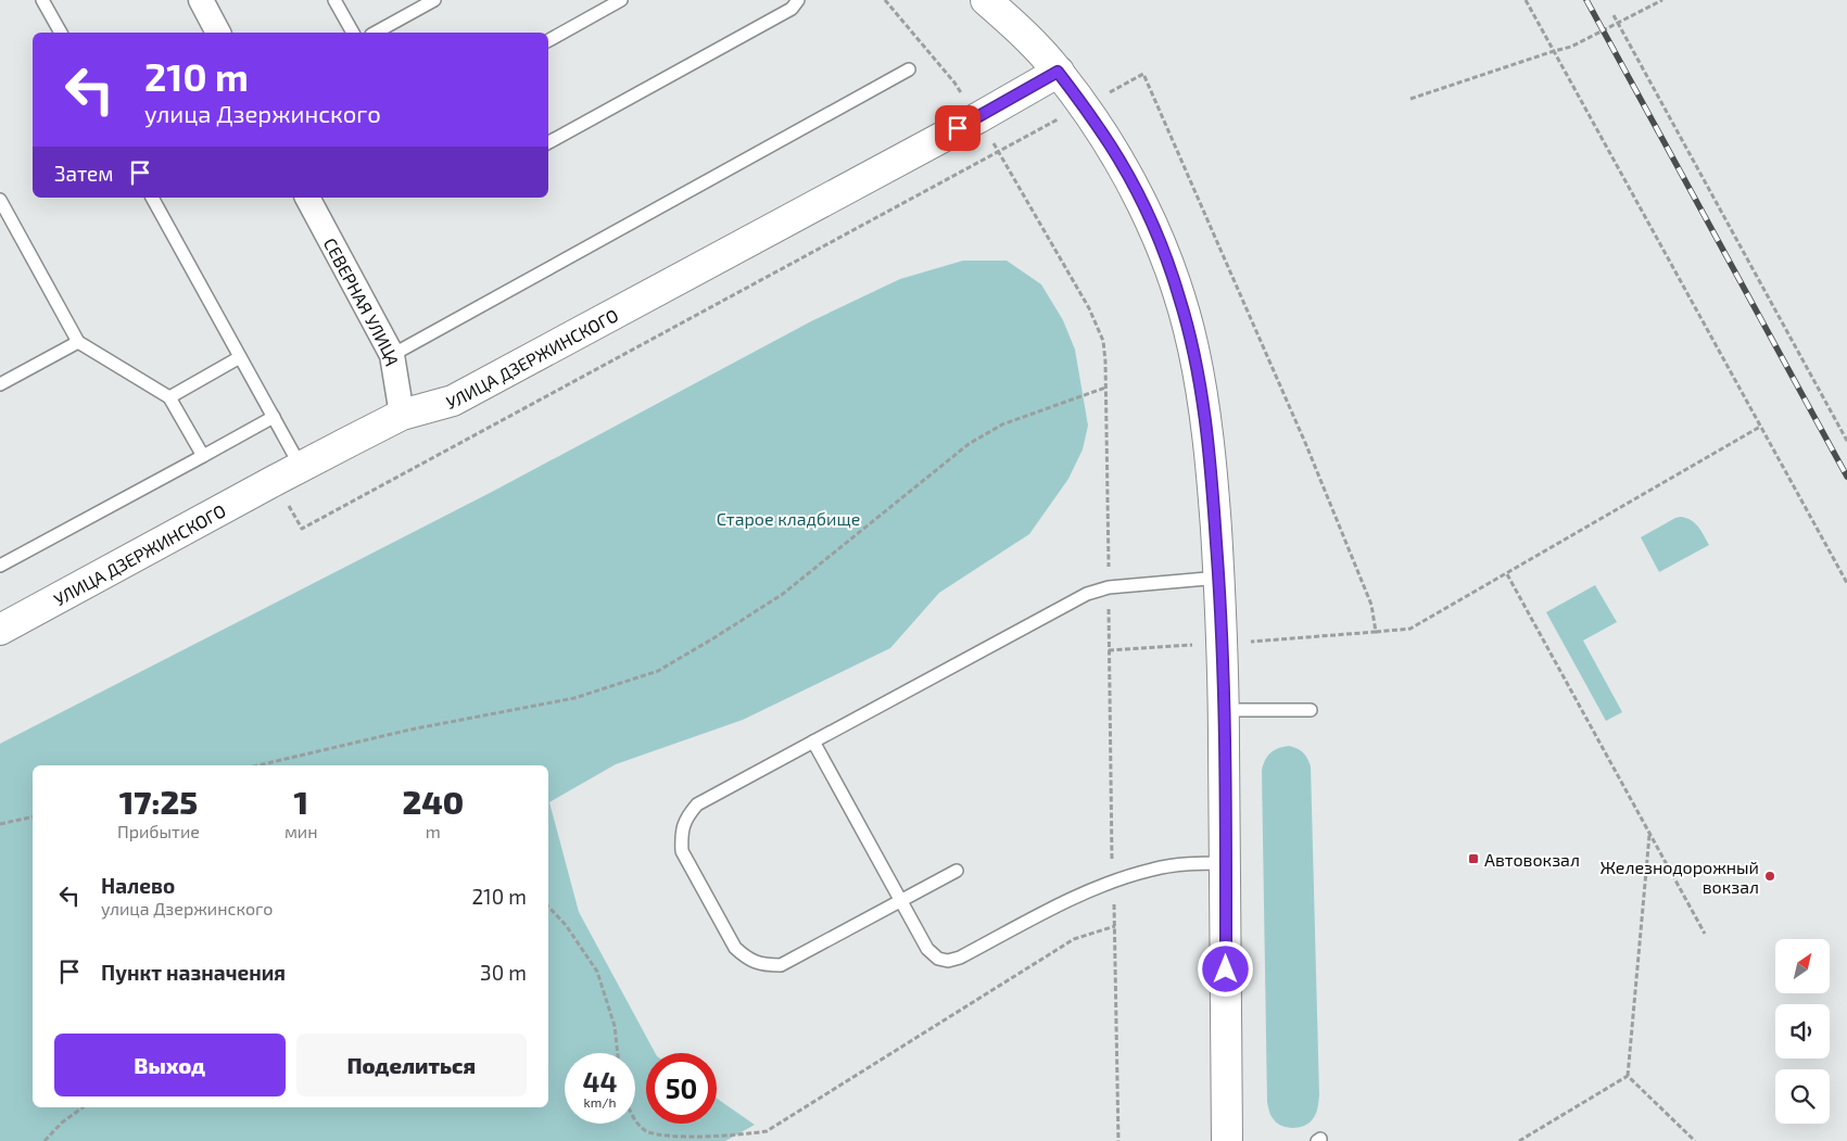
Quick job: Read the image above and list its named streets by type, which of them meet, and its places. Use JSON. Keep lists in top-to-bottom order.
{
  "streets": {
    "main road": ["УЛИЦА ДЗЕРЖИНСКОГО"],
    "street": ["СЕВЕРНАЯ УЛИЦА"]
  },
  "crossings": [
    ["СЕВЕРНАЯ УЛИЦА", "УЛИЦА ДЗЕРЖИНСКОГО"]
  ],
  "parks": ["Старое кладбище"],
  "places": {
    "transit": ["Автовокзал"],
    "other": ["Железнодорожный вокзал"]
  },
  "north": "top right",
  "page": {
    "turn": ["210 m", "улица Дзержинского"],
    "then": "Затем",
    "eta": [
      "17:25",
      "Прибытие",
      "1",
      "мин",
      "240",
      "m"
    ],
    "list": [
      {
        "name": "Налево",
        "note": "улица Дзержинского",
        "value": "210 m"
      },
      {
        "name": "Пункт назначения",
        "value": "30 m"
      }
    ],
    "buttons": ["Выход", "Поделиться"],
    "speed": "44 km/h",
    "limit": "50"
  }
}
